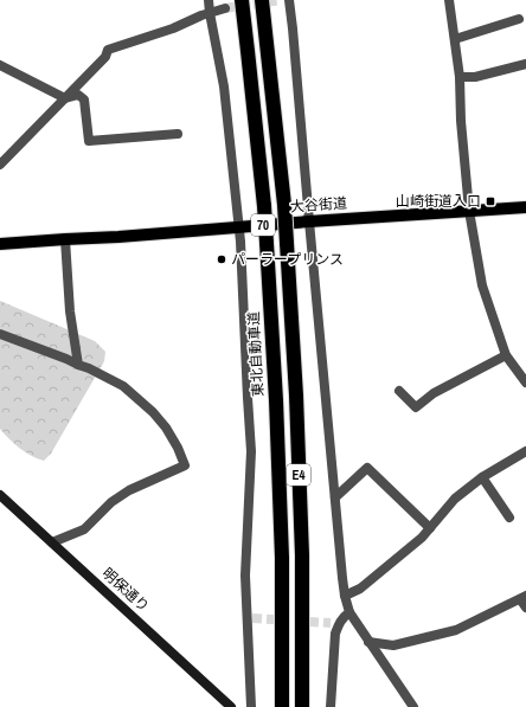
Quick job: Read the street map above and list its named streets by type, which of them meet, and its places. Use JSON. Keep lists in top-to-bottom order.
{
  "streets": {
    "highway": ["東北自動車道", "E4"],
    "main road": ["大谷街道", "70"],
    "street": ["明保通り"]
  },
  "places": {
    "transit": ["山崎街道入口"],
    "other": ["パーラープリンス"]
  }
}
